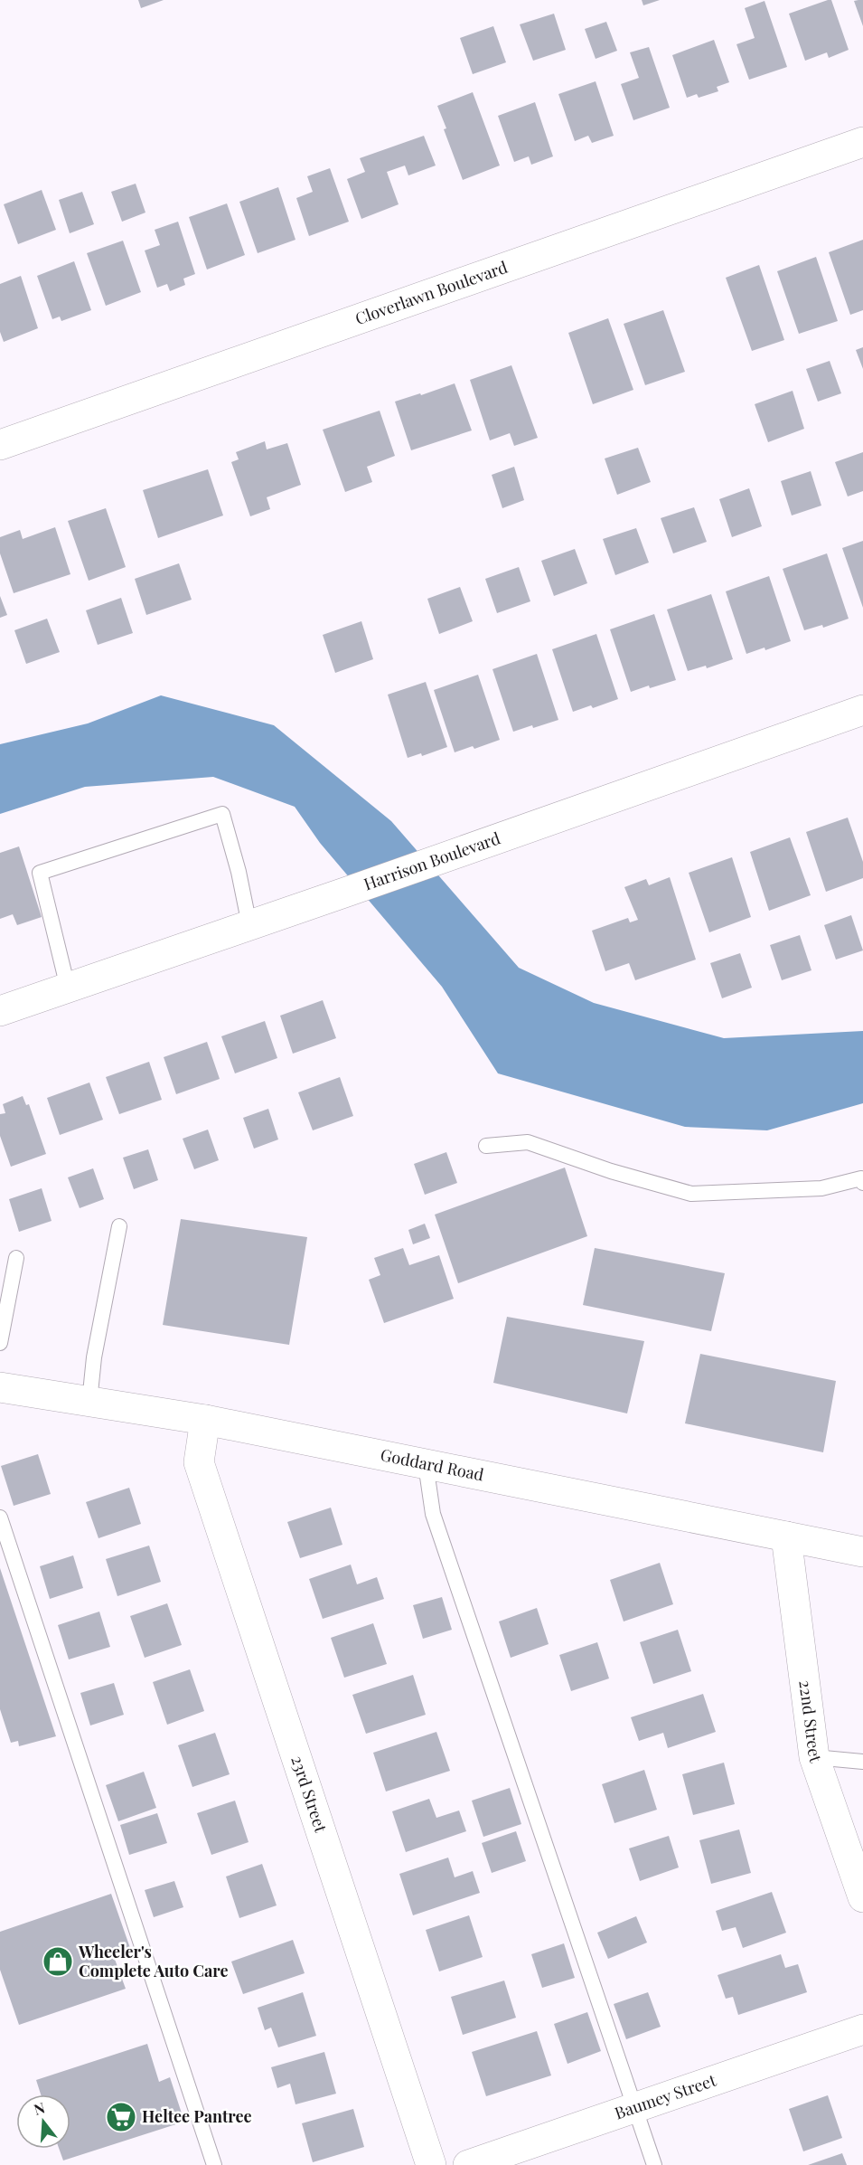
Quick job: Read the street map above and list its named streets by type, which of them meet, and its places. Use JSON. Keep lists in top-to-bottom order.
{
  "streets": {
    "street": [
      "Cloverlawn Boulevard",
      "Harrison Boulevard",
      "Goddard Road",
      "22nd Street",
      "23rd Street",
      "Baumey Street"
    ]
  },
  "crossings": [
    ["Goddard Road", "22nd Street"],
    ["Goddard Road", "23rd Street"]
  ],
  "places": {
    "shop": ["Wheeler's Complete Auto Care"],
    "supermarket": ["Heltee Pantree"]
  },
  "north": "top"
}
